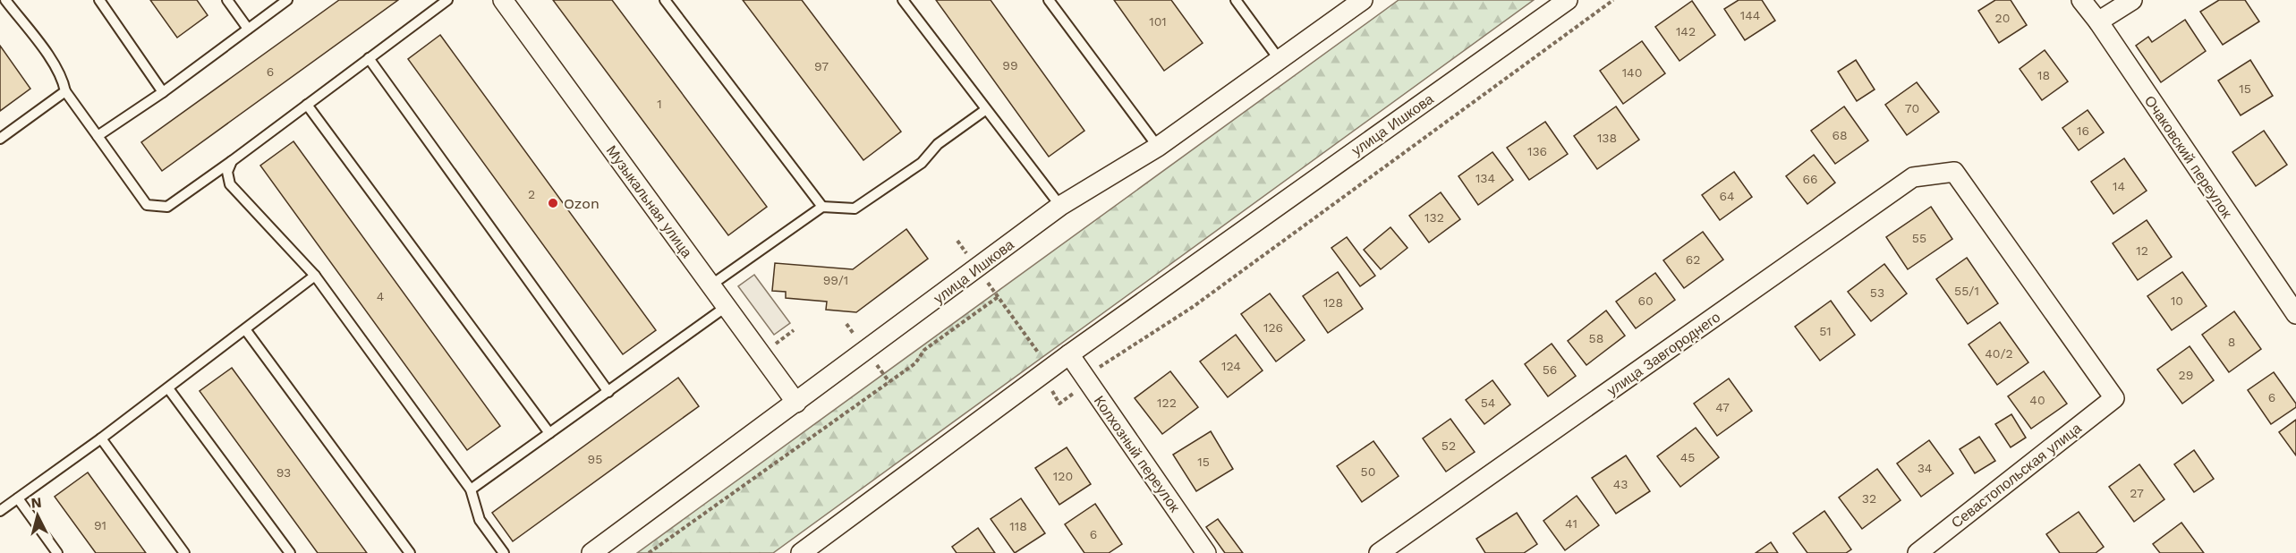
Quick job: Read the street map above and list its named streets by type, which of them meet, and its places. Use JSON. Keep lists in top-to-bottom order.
{
  "streets": {
    "street": [
      "улица Ишкова",
      "Очаковский переулок",
      "Музыкальная улица",
      "улица Завгороднего",
      "Колхозный переулок",
      "Севастопольская улица"
    ]
  },
  "crossings": [
    ["улица Ишкова", "Музыкальная улица"],
    ["улица Ишкова", "Колхозный переулок"],
    ["улица Завгороднего", "Севастопольская улица"]
  ],
  "places": ["Ozon"],
  "house_numbers": [
    "144",
    "20",
    "101",
    "142",
    "99",
    "97",
    "6",
    "140",
    "18",
    "15",
    "1",
    "70",
    "16",
    "68",
    "138",
    "136",
    "134",
    "66",
    "14",
    "2",
    "64",
    "132",
    "55",
    "12",
    "62",
    "99/1",
    "55/1",
    "53",
    "4",
    "60",
    "10",
    "128",
    "126",
    "51",
    "58",
    "8",
    "40/2",
    "124",
    "56",
    "29",
    "6",
    "40",
    "122",
    "54",
    "47",
    "52",
    "45",
    "95",
    "15",
    "34",
    "50",
    "93",
    "120",
    "43",
    "27",
    "32",
    "41",
    "91",
    "118",
    "6"
  ],
  "north": "top"
}
